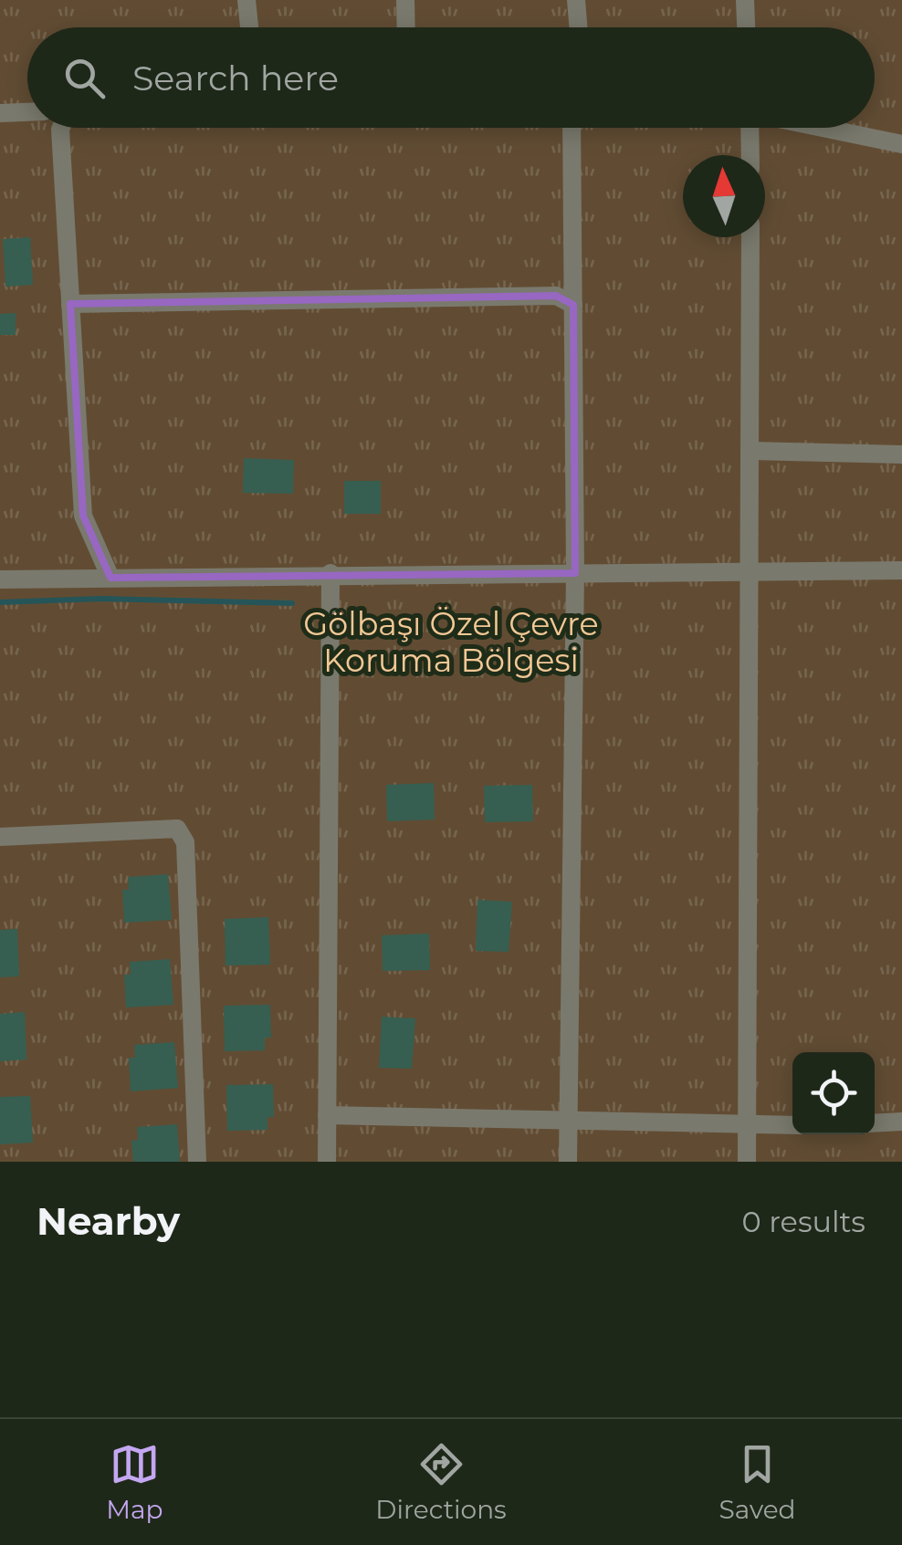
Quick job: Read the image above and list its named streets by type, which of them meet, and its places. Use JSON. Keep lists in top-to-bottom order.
{
  "parks": ["Gölbaşı Özel Çevre Koruma Bölgesi"],
  "north": "top",
  "page": {
    "search": "Search here",
    "heading": ["Nearby", "0 results"],
    "nav": ["Map", "Directions", "Saved"]
  }
}
